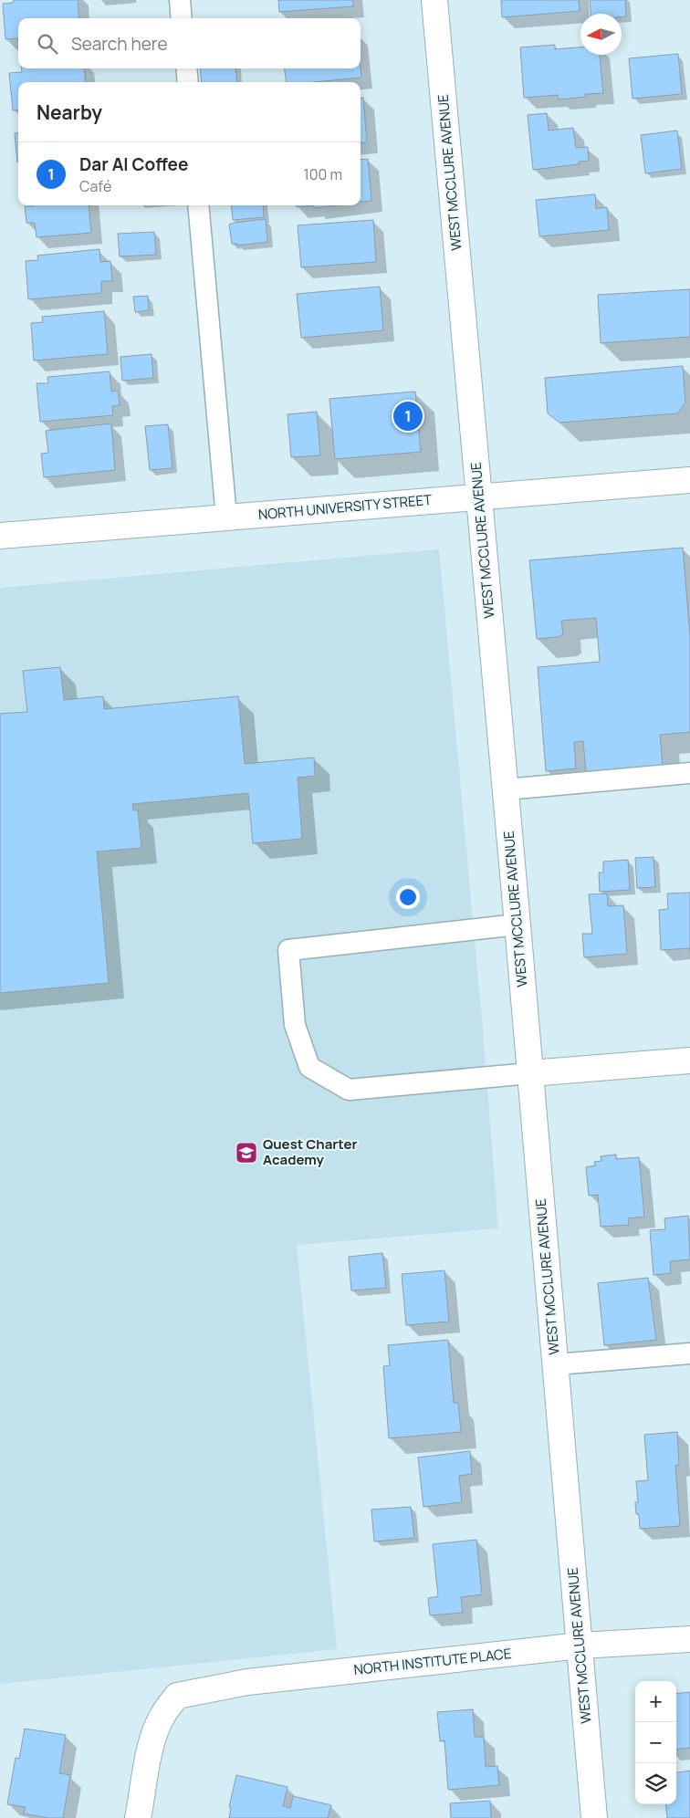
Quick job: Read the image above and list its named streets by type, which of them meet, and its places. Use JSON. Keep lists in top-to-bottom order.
{
  "streets": {
    "street": ["WEST MCCLURE AVENUE", "NORTH UNIVERSITY STREET", "NORTH INSTITUTE PLACE"]
  },
  "crossings": [
    ["WEST MCCLURE AVENUE", "NORTH UNIVERSITY STREET"],
    ["WEST MCCLURE AVENUE", "NORTH INSTITUTE PLACE"]
  ],
  "places": {
    "school or university": ["Quest Charter Academy"]
  },
  "north": "left",
  "page": {
    "search": "Search here",
    "heading": "Nearby",
    "list": [
      {
        "mark": "1",
        "name": "Dar Al Coffee",
        "note": "Café",
        "value": "100 m"
      }
    ],
    "pins": "1",
    "map_buttons": ["+", "−"]
  }
}
